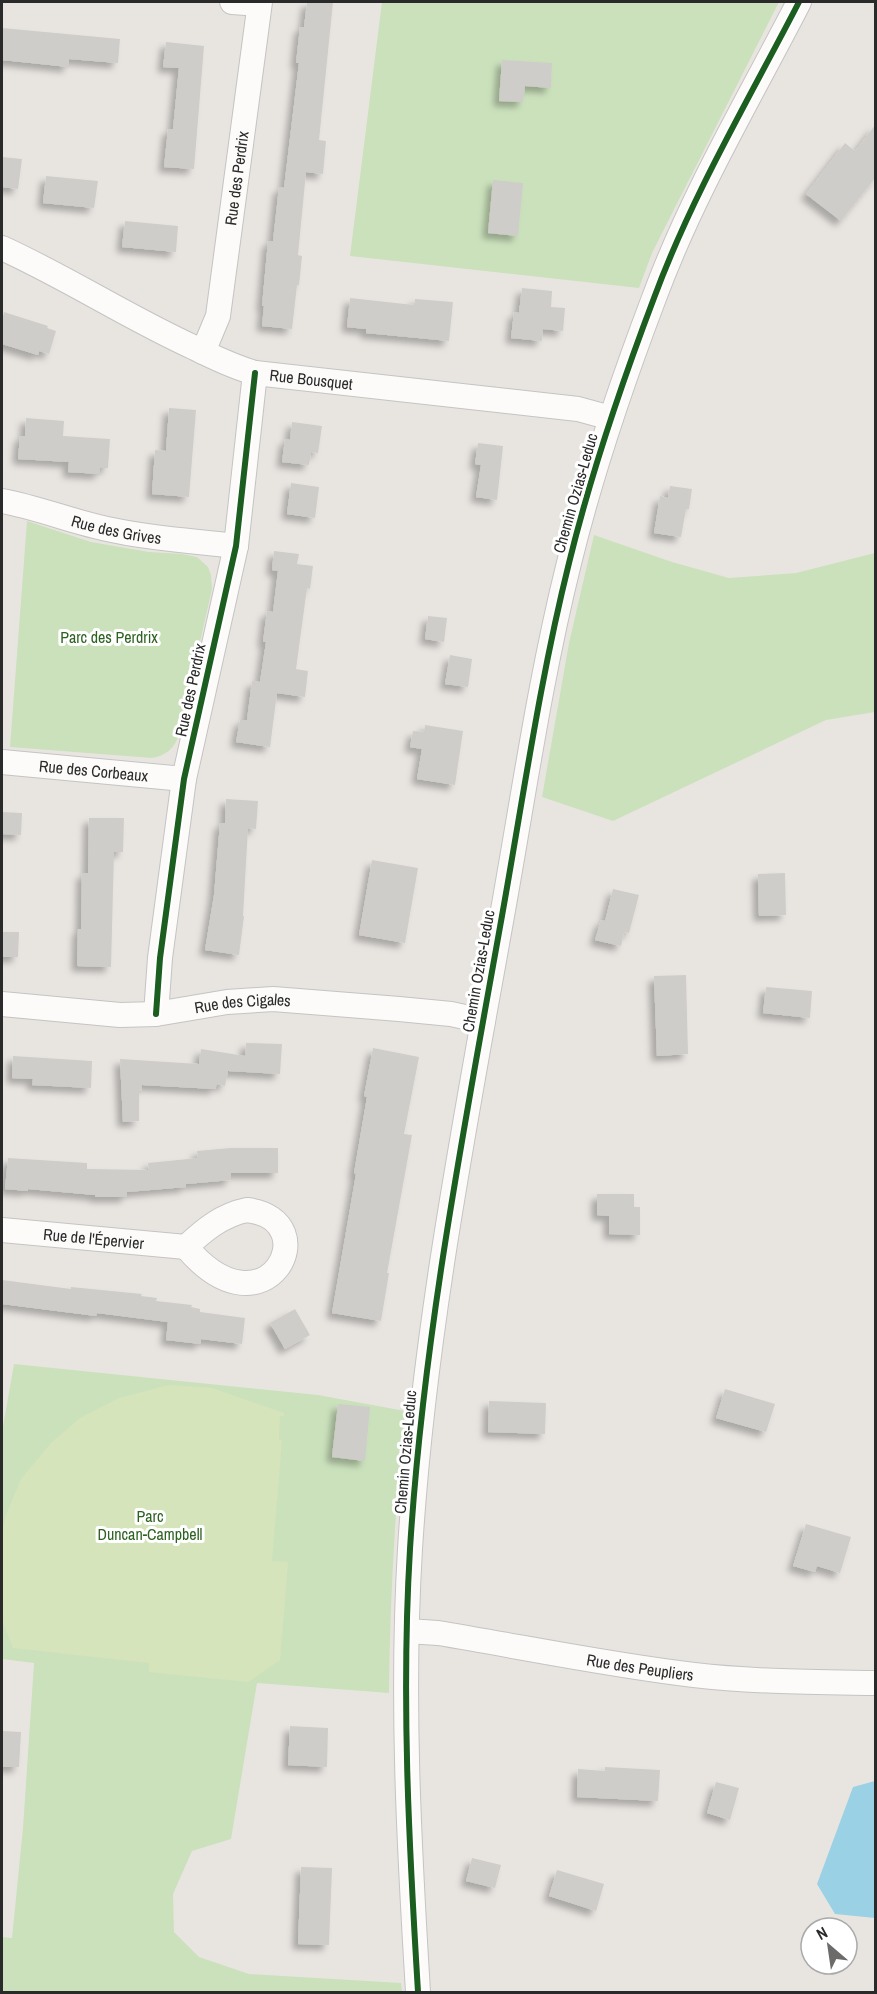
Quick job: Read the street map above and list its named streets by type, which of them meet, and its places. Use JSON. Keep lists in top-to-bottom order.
{
  "streets": {
    "street": [
      "Rue des Perdrix",
      "Rue Bousquet",
      "Chemin Ozias-Leduc",
      "Rue des Grives",
      "Rue des Corbeaux",
      "Rue des Cigales",
      "Rue de l'Épervier",
      "Rue des Peupliers"
    ]
  },
  "crossings": [
    ["Rue des Perdrix", "Rue Bousquet"],
    ["Rue des Perdrix", "Rue des Grives"],
    ["Rue des Perdrix", "Rue des Corbeaux"],
    ["Rue des Perdrix", "Rue des Cigales"],
    ["Rue Bousquet", "Chemin Ozias-Leduc"],
    ["Chemin Ozias-Leduc", "Rue des Cigales"],
    ["Chemin Ozias-Leduc", "Rue des Peupliers"]
  ],
  "parks": ["Parc des Perdrix", "Parc Duncan-Campbell"],
  "north": "top left"
}
